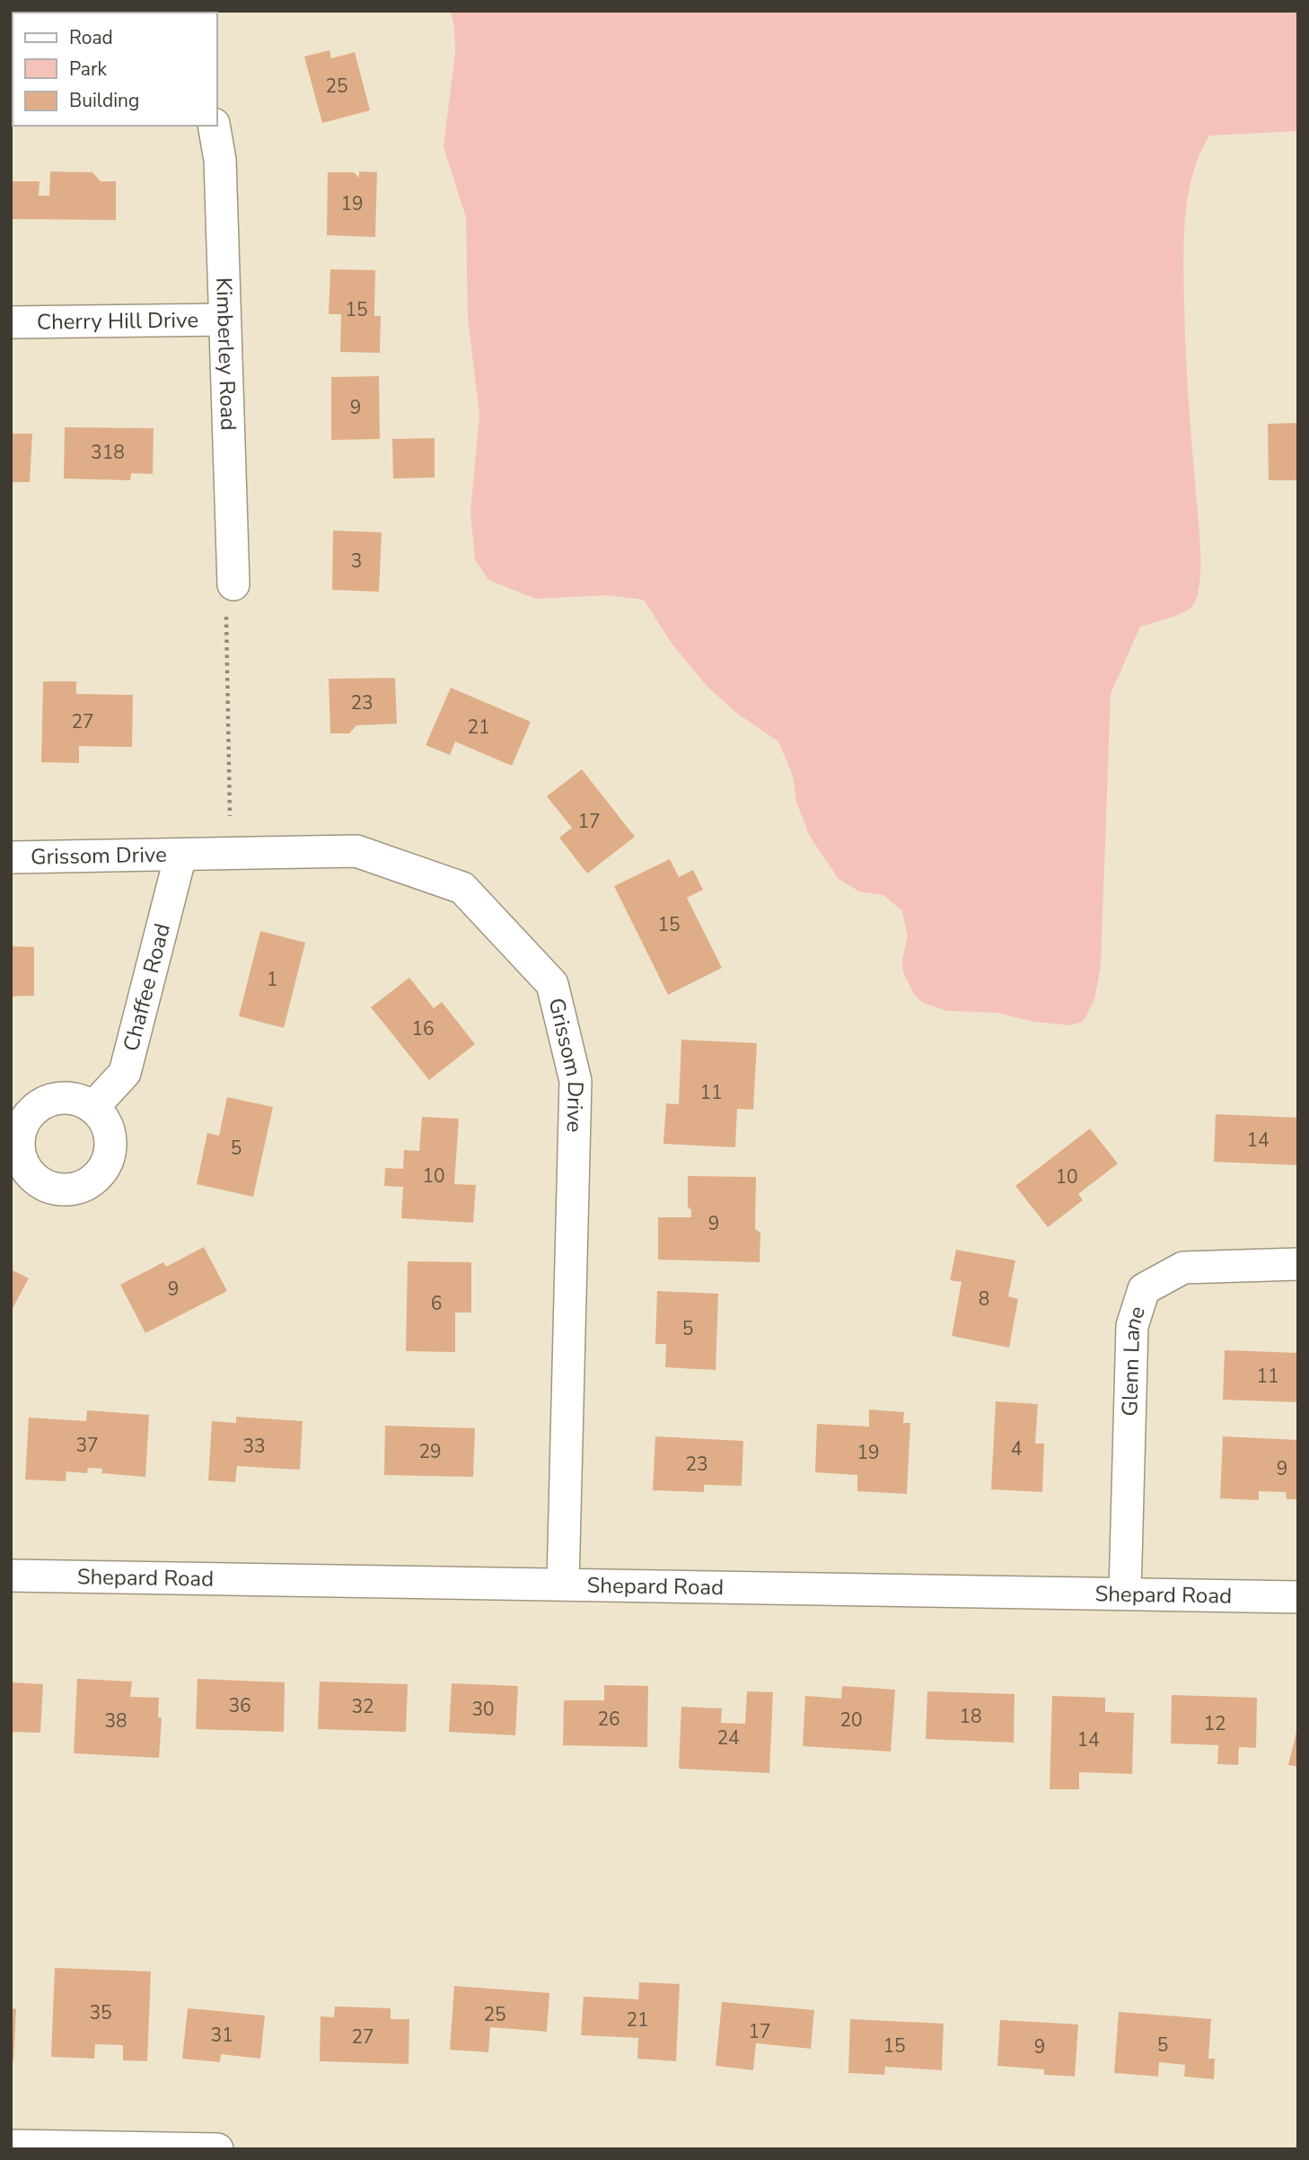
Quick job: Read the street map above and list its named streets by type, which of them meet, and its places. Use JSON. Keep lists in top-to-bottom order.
{
  "streets": {
    "street": [
      "Cherry Hill Drive",
      "Kimberley Road",
      "Grissom Drive",
      "Chaffee Road",
      "Glenn Lane",
      "Shepard Road"
    ]
  },
  "crossings": [
    ["Cherry Hill Drive", "Kimberley Road"],
    ["Grissom Drive", "Chaffee Road"],
    ["Grissom Drive", "Shepard Road"],
    ["Glenn Lane", "Shepard Road"]
  ],
  "house_numbers": [
    "25",
    "19",
    "15",
    "9",
    "318",
    "3",
    "23",
    "27",
    "21",
    "17",
    "15",
    "1",
    "16",
    "11",
    "14",
    "5",
    "10",
    "10",
    "9",
    "9",
    "8",
    "6",
    "5",
    "11",
    "37",
    "33",
    "4",
    "29",
    "19",
    "23",
    "9",
    "36",
    "32",
    "30",
    "18",
    "26",
    "20",
    "38",
    "12",
    "24",
    "14",
    "35",
    "25",
    "21",
    "17",
    "31",
    "27",
    "5",
    "15",
    "9"
  ],
  "legend": ["Road", "Park", "Building"]
}
